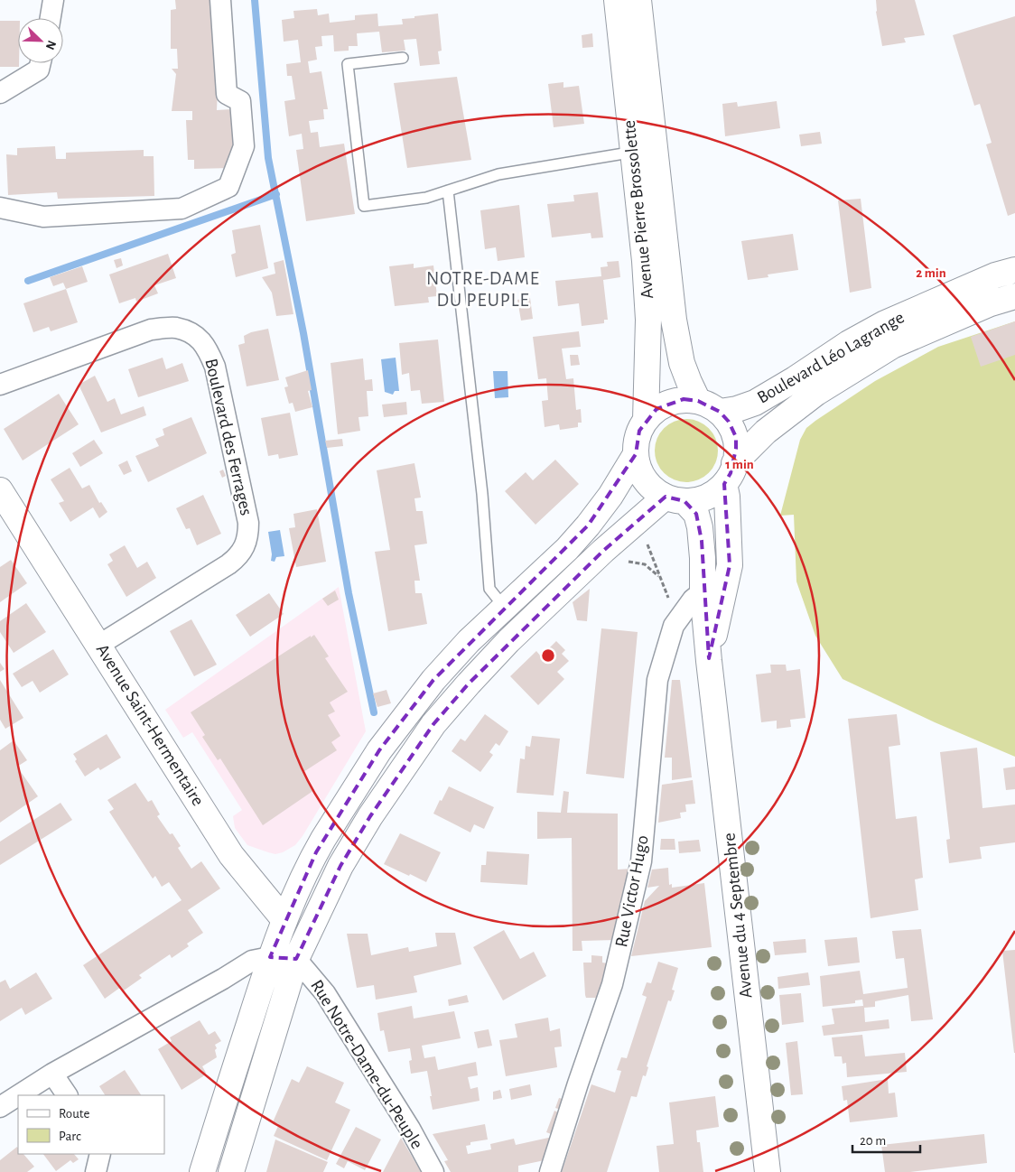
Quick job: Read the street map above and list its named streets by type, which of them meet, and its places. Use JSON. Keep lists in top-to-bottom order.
{
  "streets": {
    "main road": [
      "Avenue Pierre Brossolette",
      "Boulevard Léo Lagrange",
      "Avenue Saint-Hermentaire",
      "Avenue du 4 Septembre"
    ],
    "street": ["Boulevard des Ferrages", "Rue Victor Hugo", "Rue Notre-Dame-du-Peuple"]
  },
  "crossings": [
    ["Avenue Pierre Brossolette", "Boulevard Léo Lagrange"],
    ["Avenue Pierre Brossolette", "Avenue du 4 Septembre"],
    ["Boulevard Léo Lagrange", "Avenue du 4 Septembre"],
    ["Boulevard des Ferrages", "Avenue Saint-Hermentaire"],
    ["Avenue Saint-Hermentaire", "Rue Notre-Dame-du-Peuple"],
    ["Rue Victor Hugo", "Avenue du 4 Septembre"]
  ],
  "districts": ["NOTRE-DAME DU PEUPLE"],
  "legend": ["Route", "Parc"],
  "scale_bar": "20 m",
  "north": "bottom right",
  "rings": ["2 min", "1 min"]
}
